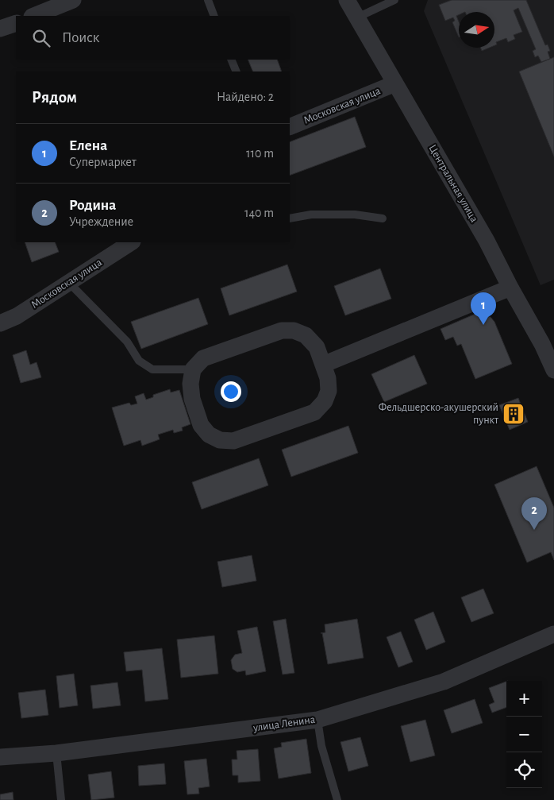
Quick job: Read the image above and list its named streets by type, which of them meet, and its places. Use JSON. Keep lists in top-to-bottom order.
{
  "streets": {
    "street": ["Московская улица", "Центральная улица", "улица Ленина"]
  },
  "crossings": [
    ["Московская улица", "Центральная улица"]
  ],
  "places": {
    "building": ["Фельдшерско-акушерский пункт"]
  },
  "north": "right",
  "page": {
    "search": "Поиск",
    "heading": ["Рядом", "Найдено: 2"],
    "list": [
      {
        "mark": "1",
        "name": "Елена",
        "note": "Супермаркет",
        "value": "110 m"
      },
      {
        "mark": "2",
        "name": "Родина",
        "note": "Учреждение",
        "value": "140 m"
      }
    ],
    "pins": ["1", "2"],
    "map_buttons": ["+", "−"]
  }
}
